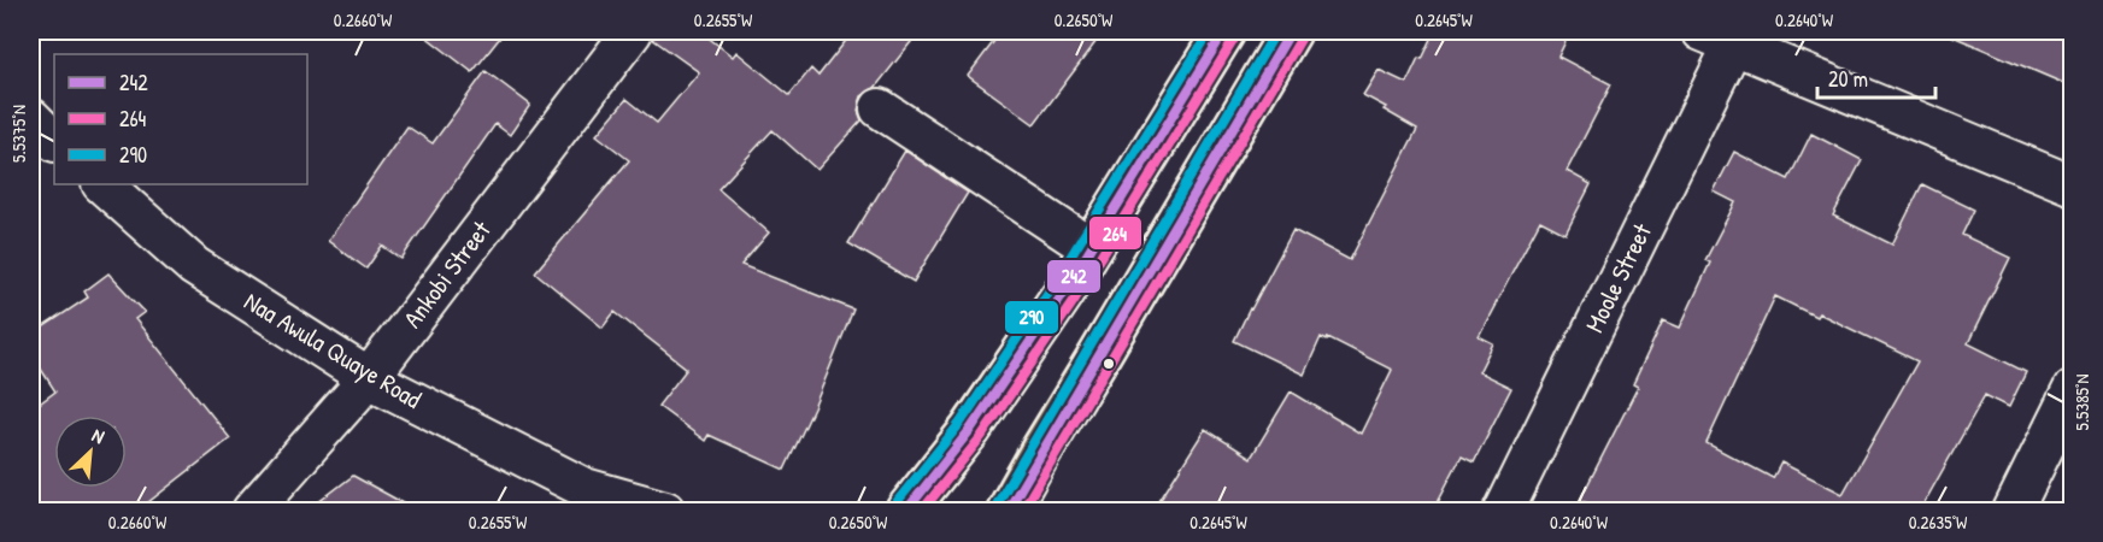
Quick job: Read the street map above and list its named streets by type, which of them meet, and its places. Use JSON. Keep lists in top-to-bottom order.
{
  "streets": {
    "street": ["Ankobi Street", "Moole Street", "Naa Awula Quaye Road"]
  },
  "crossings": [
    ["Ankobi Street", "Naa Awula Quaye Road"]
  ],
  "lines": ["transit line 242", "transit line 290", "transit line 264"],
  "legend": ["242", "264", "290"],
  "scale_bar": "20 m",
  "north": "top right",
  "coordinates": [
    "0.2660°W",
    "0.2655°W",
    "0.2650°W",
    "0.2645°W",
    "0.2640°W",
    "5.5375°N",
    "5.5385°N",
    "0.2635°W"
  ]
}
